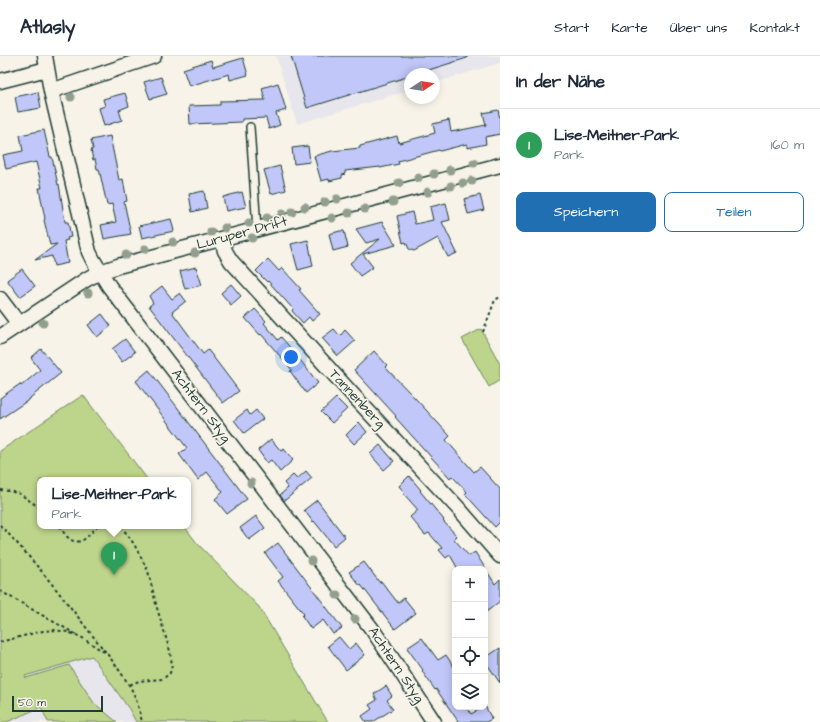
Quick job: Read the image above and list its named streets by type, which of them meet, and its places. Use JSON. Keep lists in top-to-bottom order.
{
  "streets": {
    "street": ["Luruper Drift", "Tannenberg", "Achtern Styg"]
  },
  "crossings": [
    ["Luruper Drift", "Tannenberg"],
    ["Luruper Drift", "Achtern Styg"]
  ],
  "scale_bar": "50 m",
  "north": "right",
  "page": {
    "header": "Atlasly",
    "nav": [
      "Start",
      "Karte",
      "Über uns",
      "Kontakt"
    ],
    "heading": "In der Nähe",
    "list": [
      {
        "mark": "1",
        "name": "Lise-Meitner-Park",
        "note": "Park",
        "value": "160 m"
      }
    ],
    "buttons": ["Speichern", "Teilen"],
    "popup": ["Lise-Meitner-Park", "Park"],
    "pins": "1",
    "map_buttons": ["+", "−"],
    "scale": "50 m"
  }
}
